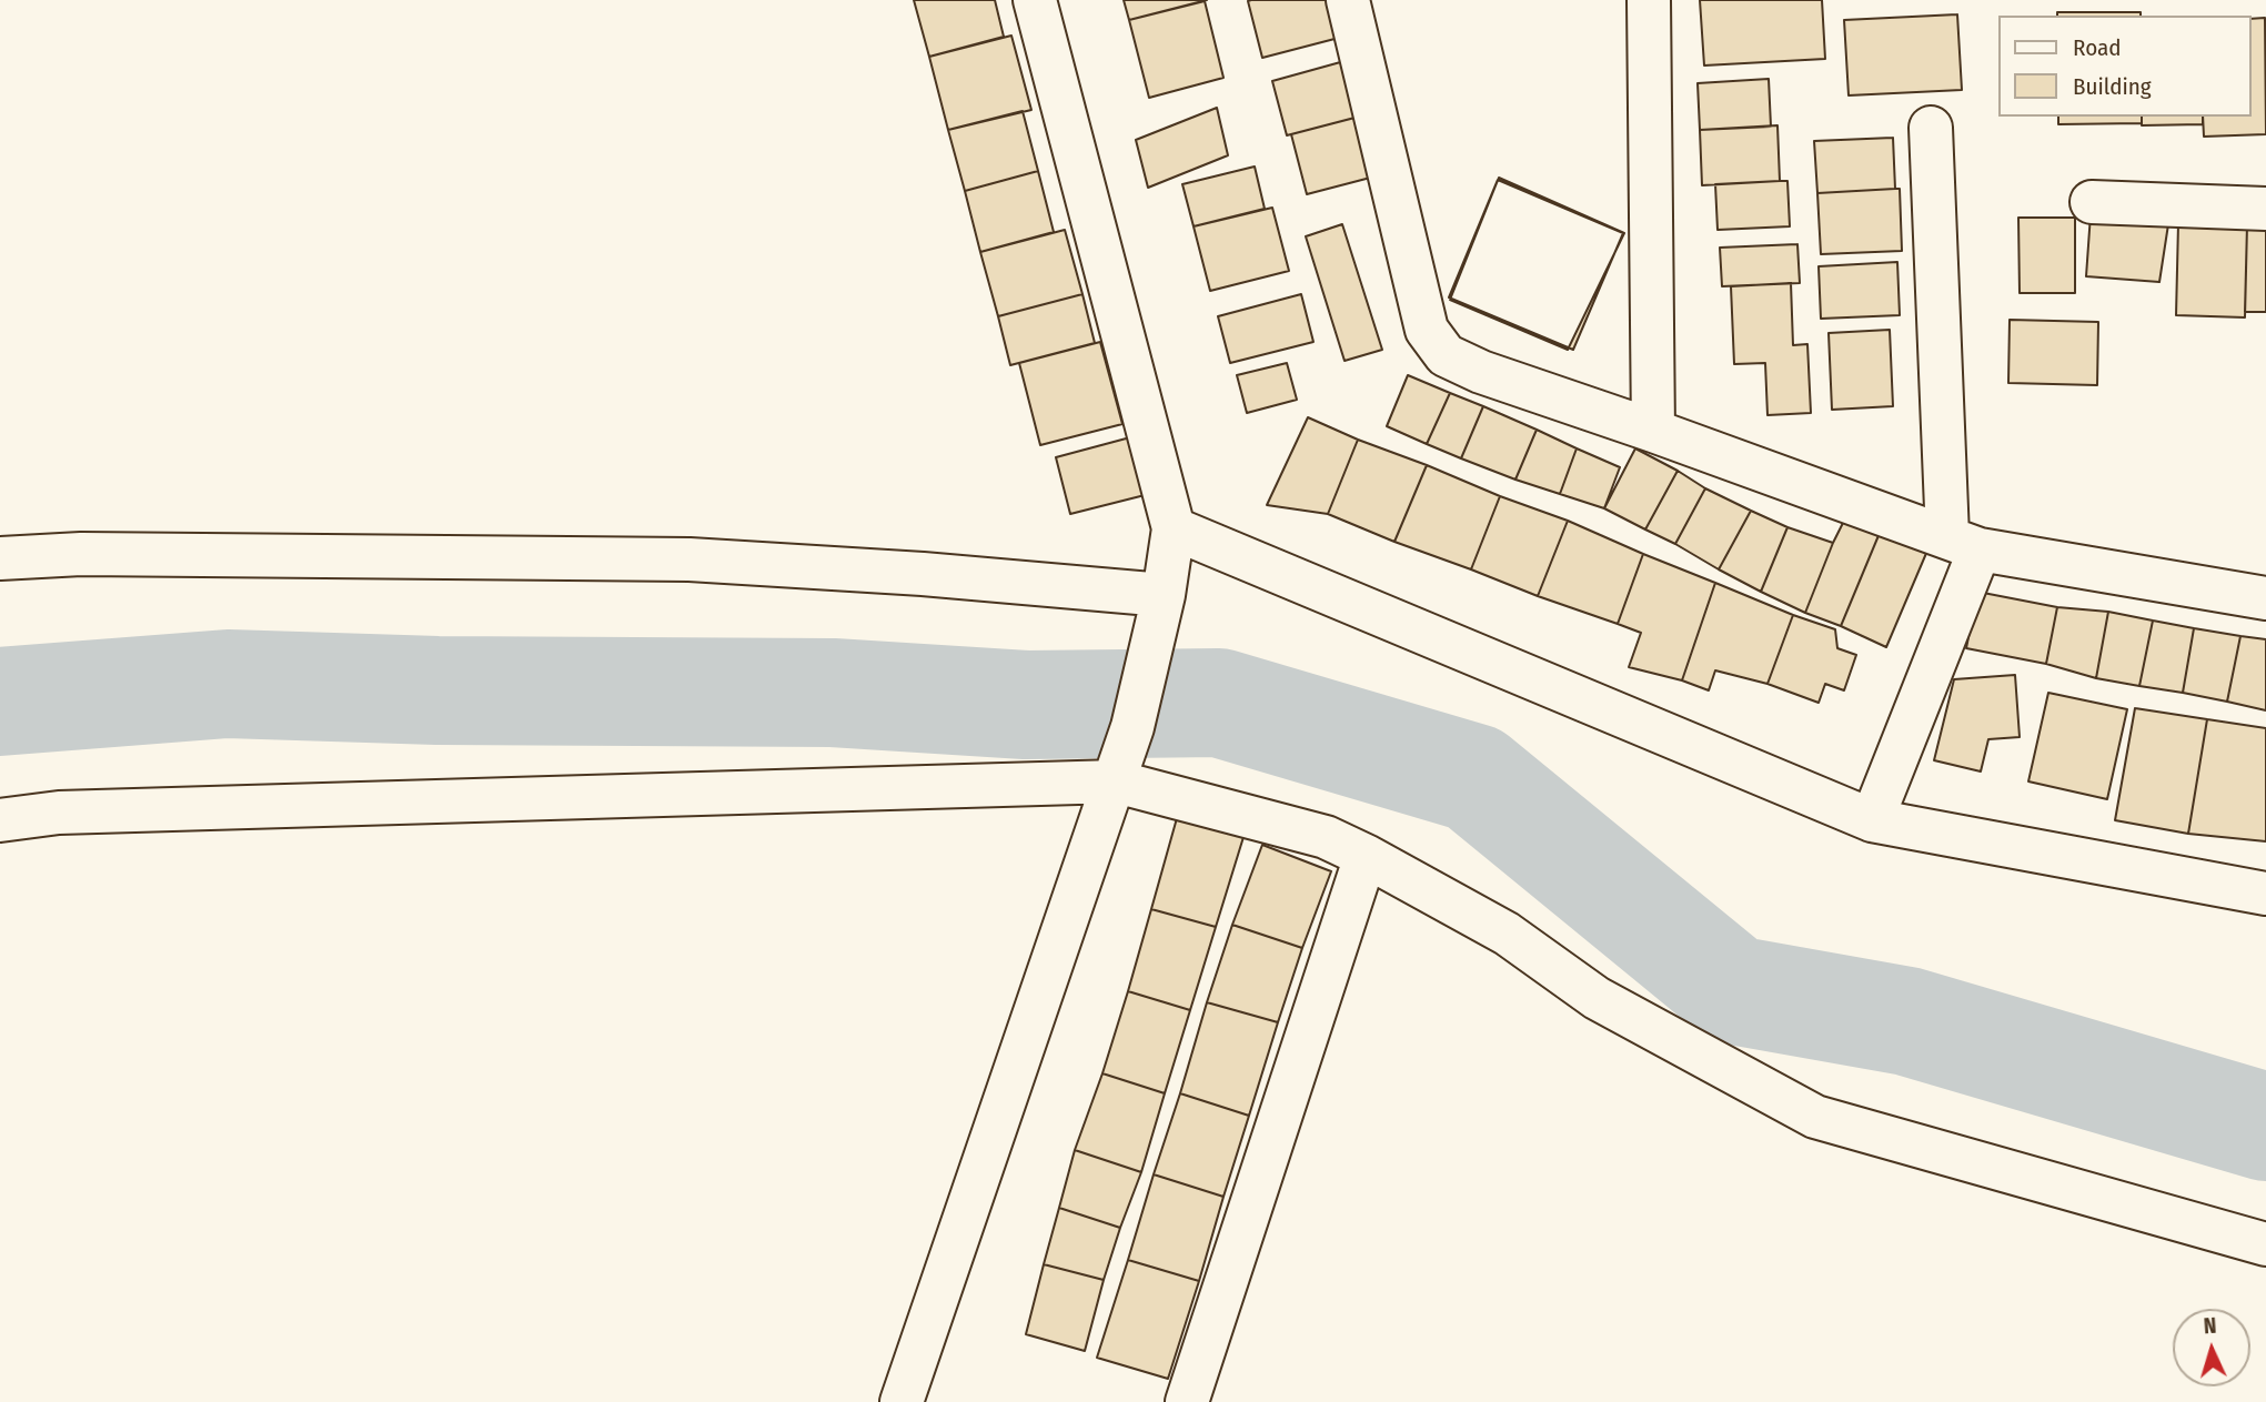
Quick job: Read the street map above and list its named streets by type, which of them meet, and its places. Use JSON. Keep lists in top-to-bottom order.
{
  "legend": ["Road", "Building"],
  "north": "top"
}
